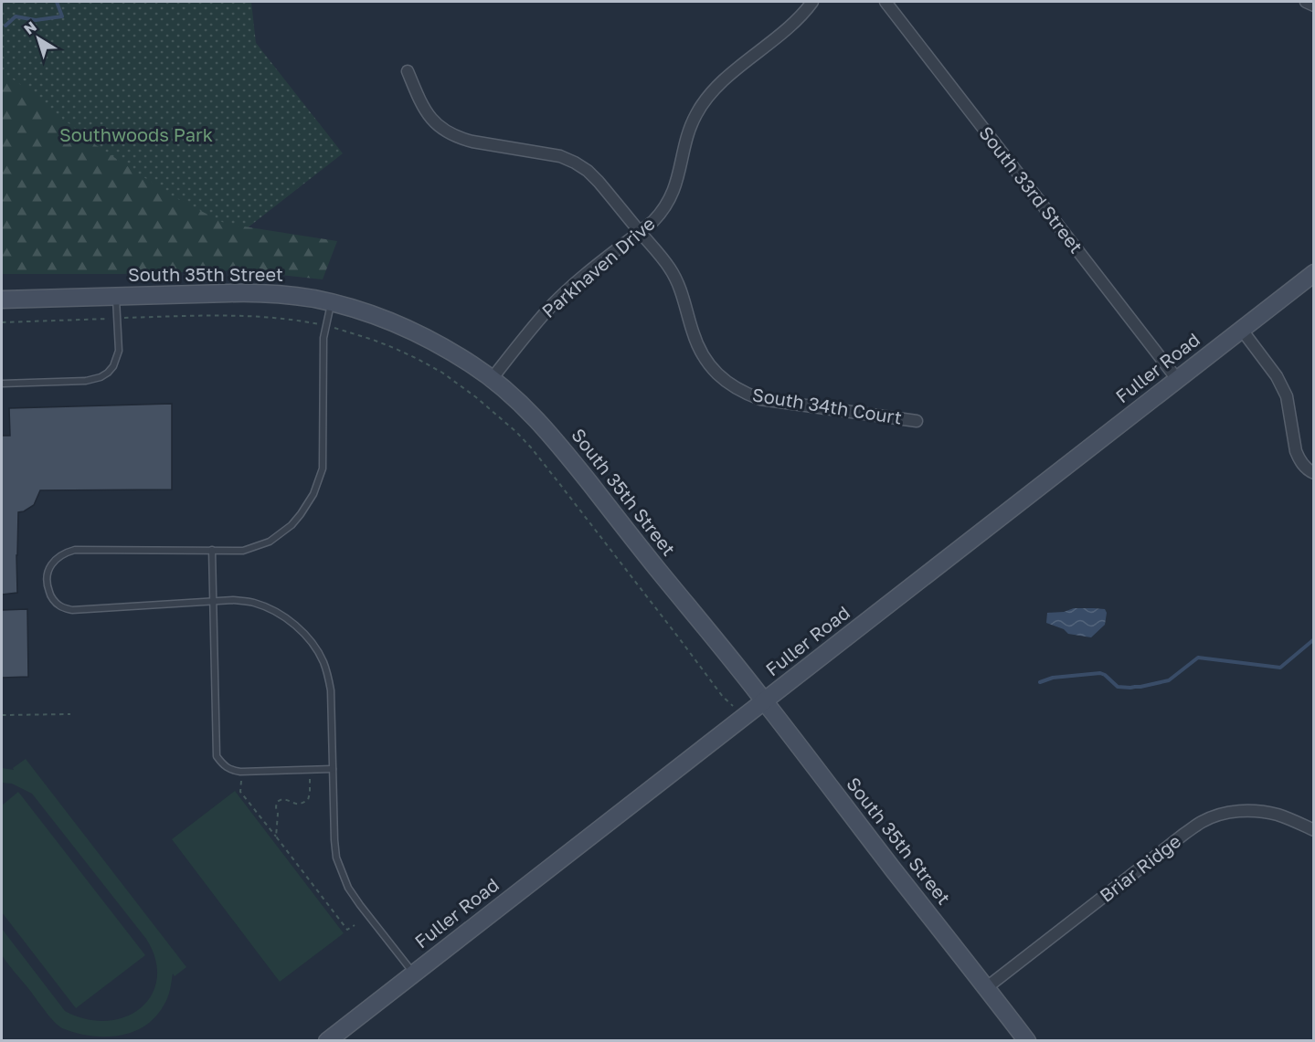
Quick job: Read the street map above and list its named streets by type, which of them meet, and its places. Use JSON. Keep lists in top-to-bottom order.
{
  "streets": {
    "street": [
      "South 33rd Street",
      "Parkhaven Drive",
      "South 35th Street",
      "Fuller Road",
      "South 34th Court",
      "Briar Ridge"
    ]
  },
  "crossings": [
    ["South 33rd Street", "Fuller Road"],
    ["Parkhaven Drive", "South 35th Street"],
    ["Parkhaven Drive", "South 34th Court"],
    ["South 35th Street", "Fuller Road"],
    ["South 35th Street", "Briar Ridge"]
  ],
  "parks": ["Southwoods Park"],
  "north": "top left"
}
